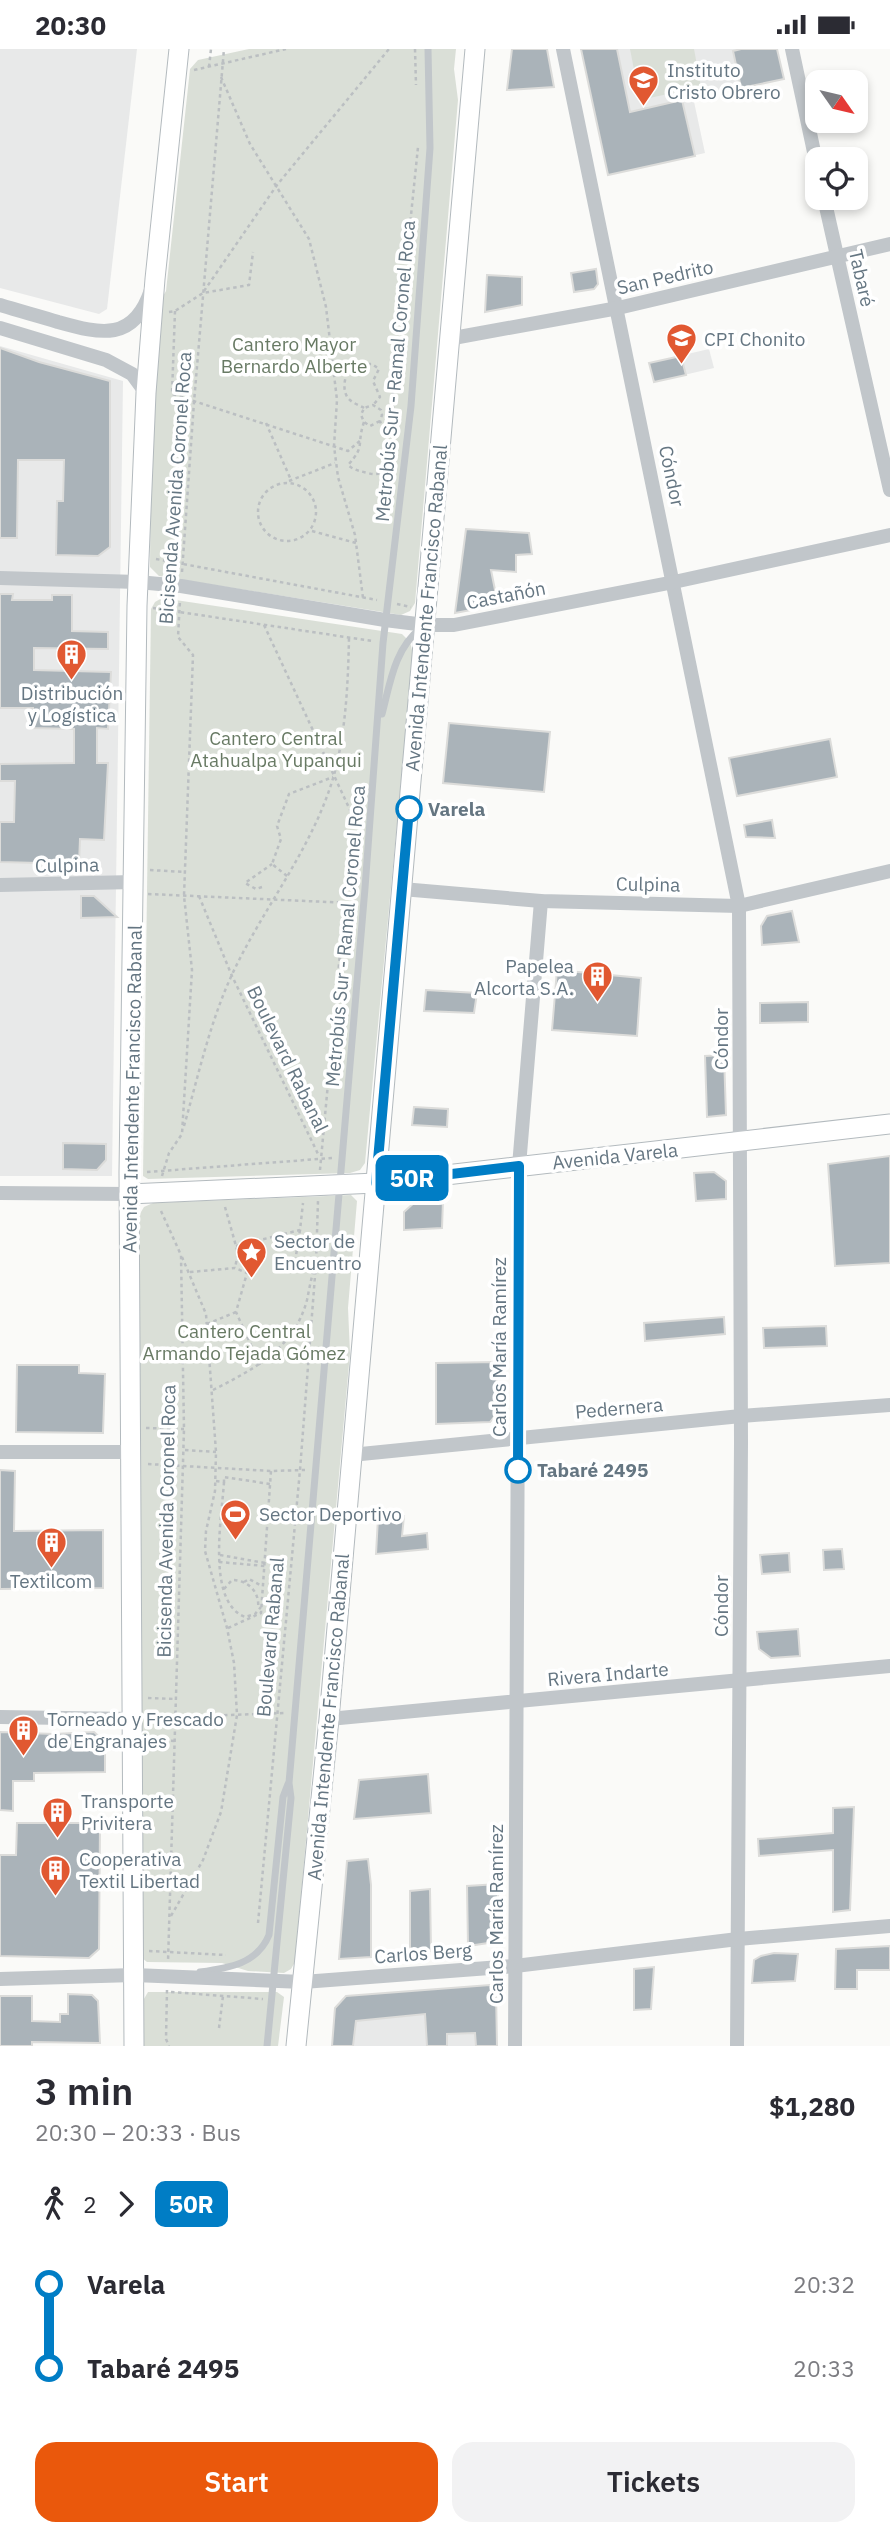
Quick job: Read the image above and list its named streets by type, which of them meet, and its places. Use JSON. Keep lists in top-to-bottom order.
{
  "streets": {
    "main road": ["Avenida Intendente Francisco Rabanal", "Avenida Varela"],
    "street": [
      "San Pedrito",
      "Tabaré",
      "Cóndor",
      "Castañón",
      "Culpina",
      "Carlos María Ramírez",
      "Pedernera",
      "Rivera Indarte",
      "Carlos Berg"
    ],
    "lane": ["Metrobús Sur - Ramal Coronel Roca"],
    "path": ["Bicisenda Avenida Coronel Roca", "Boulevard Rabanal"]
  },
  "crossings": [
    ["San Pedrito", "Tabaré"],
    ["San Pedrito", "Cóndor"],
    ["San Pedrito", "Avenida Intendente Francisco Rabanal"],
    ["Metrobús Sur - Ramal Coronel Roca", "Bicisenda Avenida Coronel Roca"],
    ["Metrobús Sur - Ramal Coronel Roca", "Castañón"],
    ["Metrobús Sur - Ramal Coronel Roca", "Avenida Intendente Francisco Rabanal"],
    ["Metrobús Sur - Ramal Coronel Roca", "Avenida Varela"],
    ["Metrobús Sur - Ramal Coronel Roca", "Carlos Berg"],
    ["Cóndor", "Castañón"],
    ["Cóndor", "Culpina"],
    ["Cóndor", "Avenida Varela"],
    ["Cóndor", "Pedernera"],
    ["Cóndor", "Rivera Indarte"],
    ["Cóndor", "Carlos Berg"],
    ["Bicisenda Avenida Coronel Roca", "Castañón"],
    ["Bicisenda Avenida Coronel Roca", "Boulevard Rabanal"],
    ["Bicisenda Avenida Coronel Roca", "Avenida Varela"],
    ["Bicisenda Avenida Coronel Roca", "Carlos Berg"],
    ["Castañón", "Avenida Intendente Francisco Rabanal"],
    ["Avenida Intendente Francisco Rabanal", "Culpina"],
    ["Avenida Intendente Francisco Rabanal", "Avenida Varela"],
    ["Avenida Intendente Francisco Rabanal", "Pedernera"],
    ["Avenida Intendente Francisco Rabanal", "Rivera Indarte"],
    ["Avenida Intendente Francisco Rabanal", "Carlos Berg"],
    ["Culpina", "Carlos María Ramírez"],
    ["Avenida Varela", "Carlos María Ramírez"],
    ["Carlos María Ramírez", "Pedernera"],
    ["Carlos María Ramírez", "Rivera Indarte"],
    ["Carlos María Ramírez", "Carlos Berg"]
  ],
  "parks": ["Cantero Mayor Bernardo Alberte", "Cantero Central Atahualpa Yupanqui", "Cantero Central Armando Tejada Gómez"],
  "places": {
    "school or university": ["Instituto Cristo Obrero", "CPI Chonito"],
    "building": [
      "Distribución y Logística",
      "Papelea Alcorta S.A.",
      "Textilcom",
      "Torneado y Frescado de Engranajes",
      "Transporte Privitera",
      "Cooperativa Textil Libertad"
    ],
    "other": ["Varela", "Tabaré 2495"],
    "place": ["Sector de Encuentro"],
    "sports": ["Sector Deportivo"]
  },
  "lines": ["bus line 50R"],
  "north": "bottom right",
  "page": {
    "status": "20:30",
    "on_map": "50R",
    "heading": ["3 min", "20:30 – 20:33 · Bus", "$1,280"],
    "legs": ["2", "50R"],
    "list": [
      {
        "name": "Varela",
        "value": "20:32"
      },
      {
        "name": "Tabaré 2495",
        "value": "20:33"
      }
    ],
    "buttons": ["Start", "Tickets"]
  }
}
